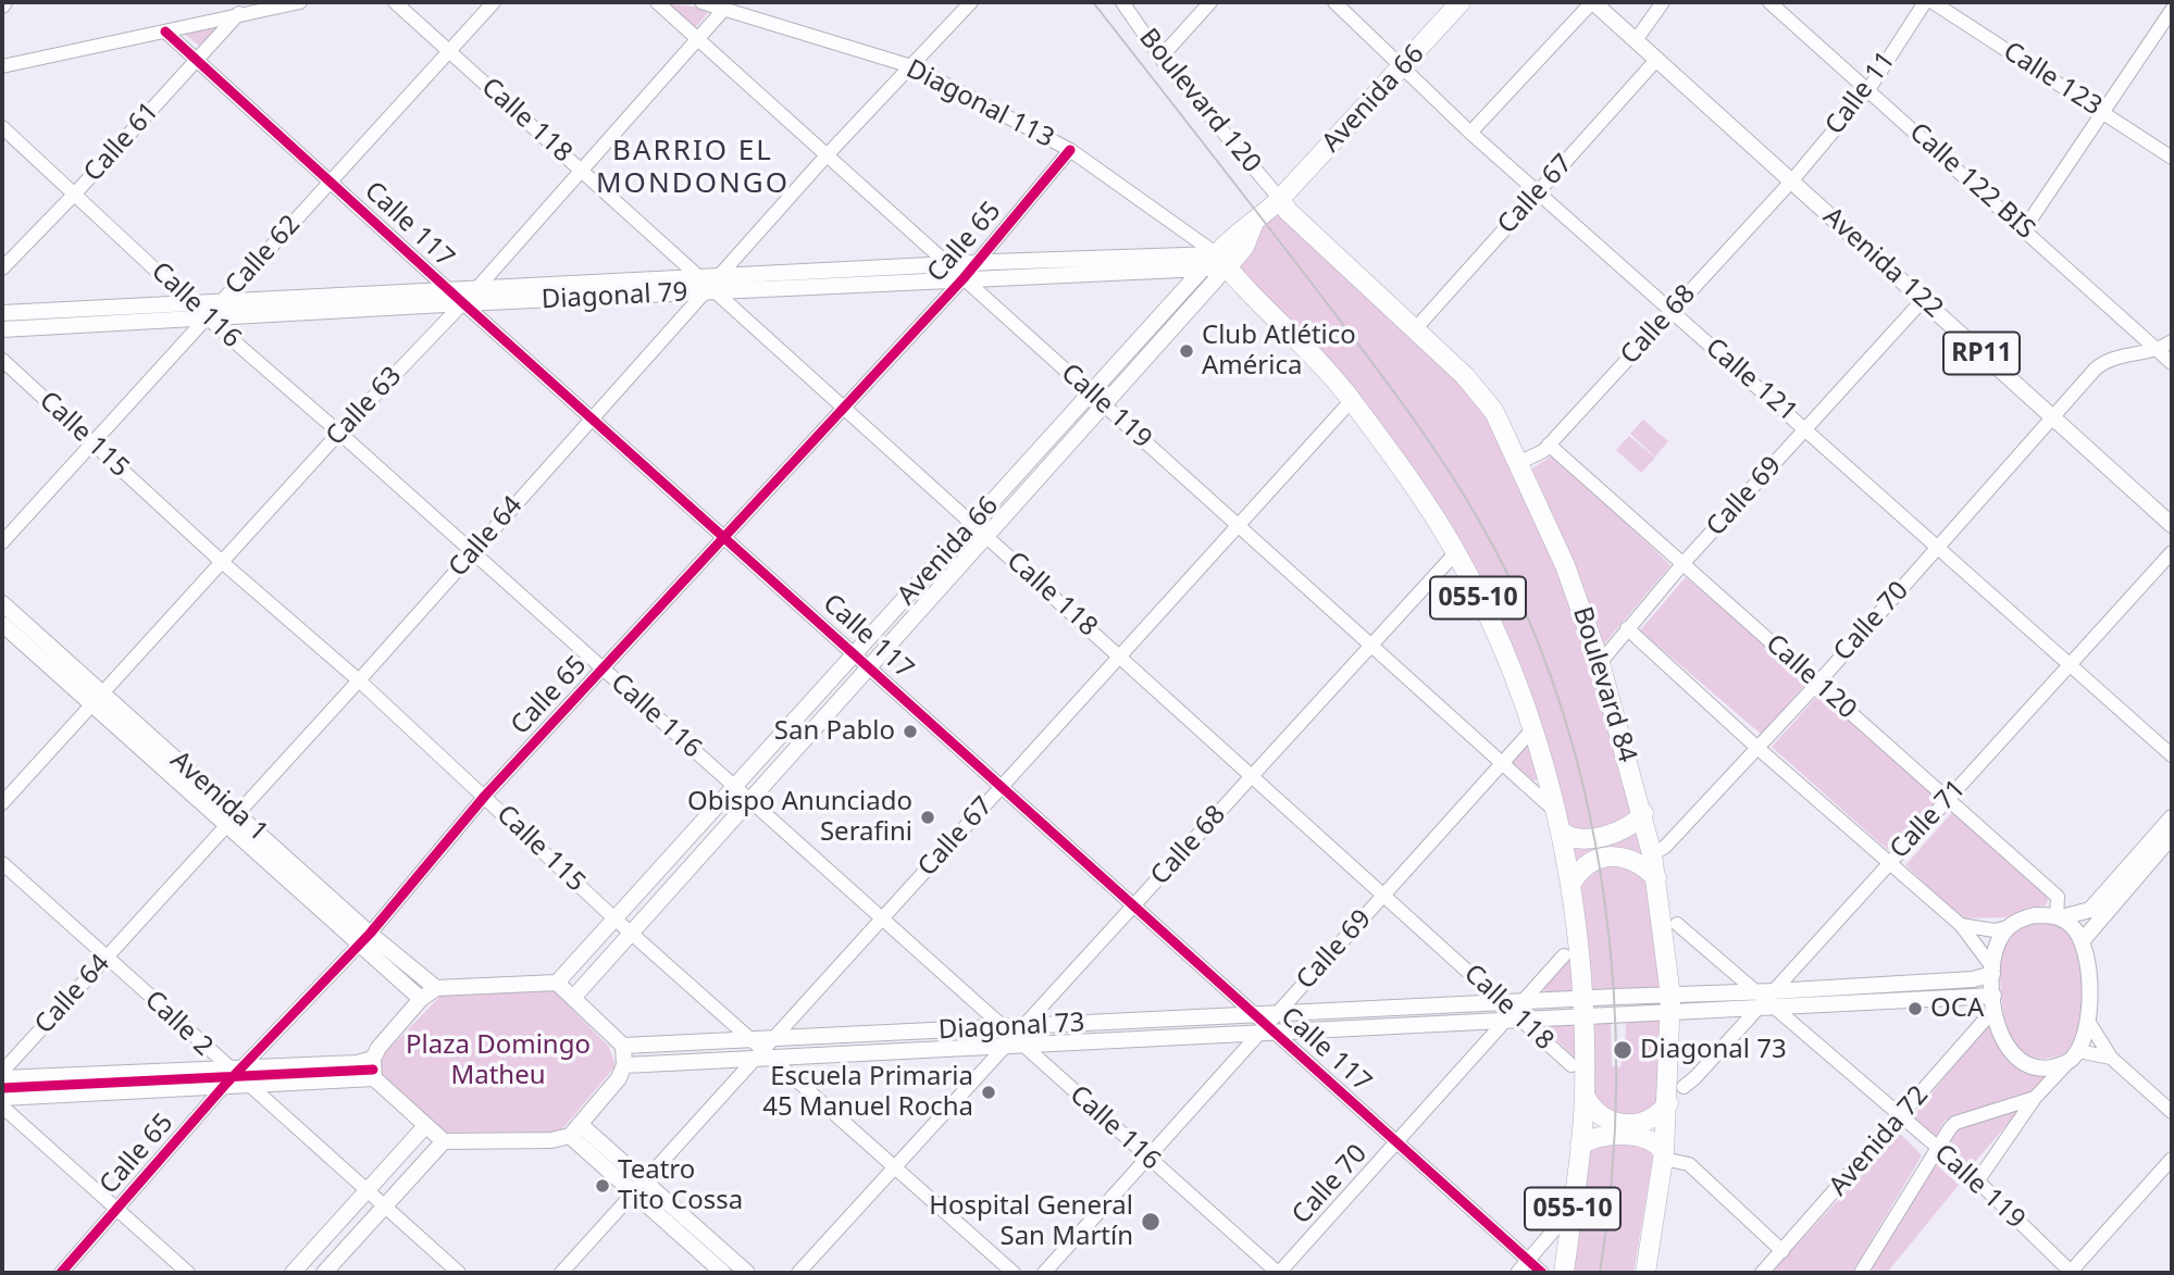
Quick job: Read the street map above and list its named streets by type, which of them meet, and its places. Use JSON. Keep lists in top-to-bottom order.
{
  "streets": {
    "highway": ["Avenida 66", "055-10", "Boulevard 84"],
    "main road": [
      "Avenida 122",
      "Diagonal 79",
      "RP11",
      "Avenida 1",
      "Diagonal 73"
    ],
    "street": [
      "Calle 123",
      "Calle 11",
      "Boulevard 120",
      "Diagonal 113",
      "Calle 118",
      "Calle 61",
      "Calle 122 BIS",
      "Calle 67",
      "Calle 117",
      "Calle 65",
      "Calle 62",
      "Calle 116",
      "Calle 68",
      "Calle 121",
      "Calle 63",
      "Calle 119",
      "Calle 115",
      "Calle 69",
      "Calle 64",
      "Calle 70",
      "Calle 120",
      "Calle 71",
      "Calle 2",
      "Avenida 72"
    ]
  },
  "crossings": [
    ["Calle 11", "Calle 122 BIS"],
    ["Calle 11", "Avenida 122"],
    ["Calle 11", "Calle 68"],
    ["Avenida 66", "Boulevard 120"],
    ["Avenida 66", "Diagonal 113"],
    ["Avenida 66", "Calle 118"],
    ["Avenida 66", "Calle 117"],
    ["Avenida 66", "Diagonal 79"],
    ["Avenida 66", "Calle 116"],
    ["Avenida 66", "Calle 121"],
    ["Avenida 66", "Calle 119"],
    ["Avenida 66", "Calle 115"],
    ["Avenida 66", "055-10"],
    ["Avenida 66", "Boulevard 84"],
    ["Avenida 66", "Avenida 1"],
    ["Avenida 66", "Diagonal 73"],
    ["Boulevard 120", "Boulevard 84"],
    ["Diagonal 113", "Calle 65"],
    ["Diagonal 113", "Diagonal 79"],
    ["Diagonal 113", "Calle 63"],
    ["Diagonal 113", "Calle 64"],
    ["Diagonal 113", "055-10"],
    ["Calle 118", "Calle 67"],
    ["Calle 118", "Calle 65"],
    ["Calle 118", "Calle 62"],
    ["Calle 118", "Diagonal 79"],
    ["Calle 118", "Calle 68"],
    ["Calle 118", "Calle 63"],
    ["Calle 118", "Calle 69"],
    ["Calle 118", "Calle 64"],
    ["Calle 118", "Calle 70"],
    ["Calle 118", "Diagonal 73"],
    ["Calle 61", "Calle 117"],
    ["Calle 61", "Calle 116"],
    ["Calle 122 BIS", "Calle 70"],
    ["Calle 67", "Calle 117"],
    ["Calle 67", "Avenida 122"],
    ["Calle 67", "Calle 116"],
    ["Calle 67", "Calle 121"],
    ["Calle 67", "Calle 119"],
    ["Calle 67", "Calle 115"],
    ["Calle 67", "055-10"],
    ["Calle 67", "Boulevard 84"],
    ["Calle 67", "Diagonal 73"],
    ["Calle 117", "Calle 65"],
    ["Calle 117", "Calle 62"],
    ["Calle 117", "Diagonal 79"],
    ["Calle 117", "Calle 68"],
    ["Calle 117", "Calle 63"],
    ["Calle 117", "Calle 69"],
    ["Calle 117", "Calle 64"],
    ["Calle 117", "Calle 70"],
    ["Calle 117", "Diagonal 73"],
    ["Calle 65", "Diagonal 79"],
    ["Calle 65", "Calle 116"],
    ["Calle 65", "Calle 119"],
    ["Calle 65", "Calle 115"],
    ["Calle 65", "Avenida 1"],
    ["Calle 65", "Calle 2"],
    ["Calle 62", "Diagonal 79"],
    ["Calle 62", "Calle 116"],
    ["Calle 62", "Calle 115"],
    ["Avenida 122", "Calle 68"],
    ["Avenida 122", "Calle 69"],
    ["Avenida 122", "Calle 70"],
    ["Diagonal 79", "Calle 116"],
    ["Diagonal 79", "Calle 63"],
    ["Diagonal 79", "Calle 119"],
    ["Diagonal 79", "Calle 64"],
    ["Diagonal 79", "055-10"],
    ["Calle 116", "Calle 68"],
    ["Calle 116", "Calle 63"],
    ["Calle 116", "Calle 69"],
    ["Calle 116", "Calle 64"],
    ["Calle 116", "Calle 70"],
    ["Calle 116", "Diagonal 73"],
    ["Calle 68", "Calle 121"],
    ["Calle 68", "Calle 119"],
    ["Calle 68", "Calle 115"],
    ["Calle 68", "055-10"],
    ["Calle 68", "Calle 120"],
    ["Calle 68", "Boulevard 84"],
    ["Calle 68", "Diagonal 73"],
    ["Calle 121", "Calle 69"],
    ["Calle 121", "Calle 70"],
    ["Calle 121", "Calle 71"],
    ["Calle 63", "Calle 119"],
    ["Calle 63", "Calle 115"],
    ["Calle 63", "Avenida 1"],
    ["Calle 119", "Calle 69"],
    ["Calle 119", "Calle 64"],
    ["Calle 119", "055-10"],
    ["Calle 119", "Calle 71"],
    ["Calle 119", "Diagonal 73"],
    ["Calle 119", "Avenida 72"],
    ["Calle 115", "Calle 64"],
    ["Calle 115", "Diagonal 73"],
    ["Calle 69", "055-10"],
    ["Calle 69", "Calle 120"],
    ["Calle 69", "Boulevard 84"],
    ["Calle 69", "Diagonal 73"],
    ["Calle 64", "Avenida 1"],
    ["Calle 64", "Calle 2"],
    ["055-10", "Diagonal 73"],
    ["Calle 70", "Calle 120"],
    ["Calle 70", "Boulevard 84"],
    ["Calle 70", "Diagonal 73"],
    ["Calle 120", "Calle 71"],
    ["Calle 120", "Diagonal 73"],
    ["Calle 120", "Avenida 72"],
    ["Boulevard 84", "Diagonal 73"],
    ["Avenida 1", "Diagonal 73"],
    ["Calle 71", "Diagonal 73"],
    ["Diagonal 73", "Avenida 72"]
  ],
  "districts": ["BARRIO EL MONDONGO"],
  "parks": ["Plaza Domingo Matheu"],
  "places": [
    "Club Atlético América",
    "San Pablo",
    "Obispo Anunciado Serafini",
    "OCA",
    "Diagonal 73",
    "Escuela Primaria 45 Manuel Rocha",
    "Teatro Tito Cossa",
    "Hospital General San Martín"
  ]
}
